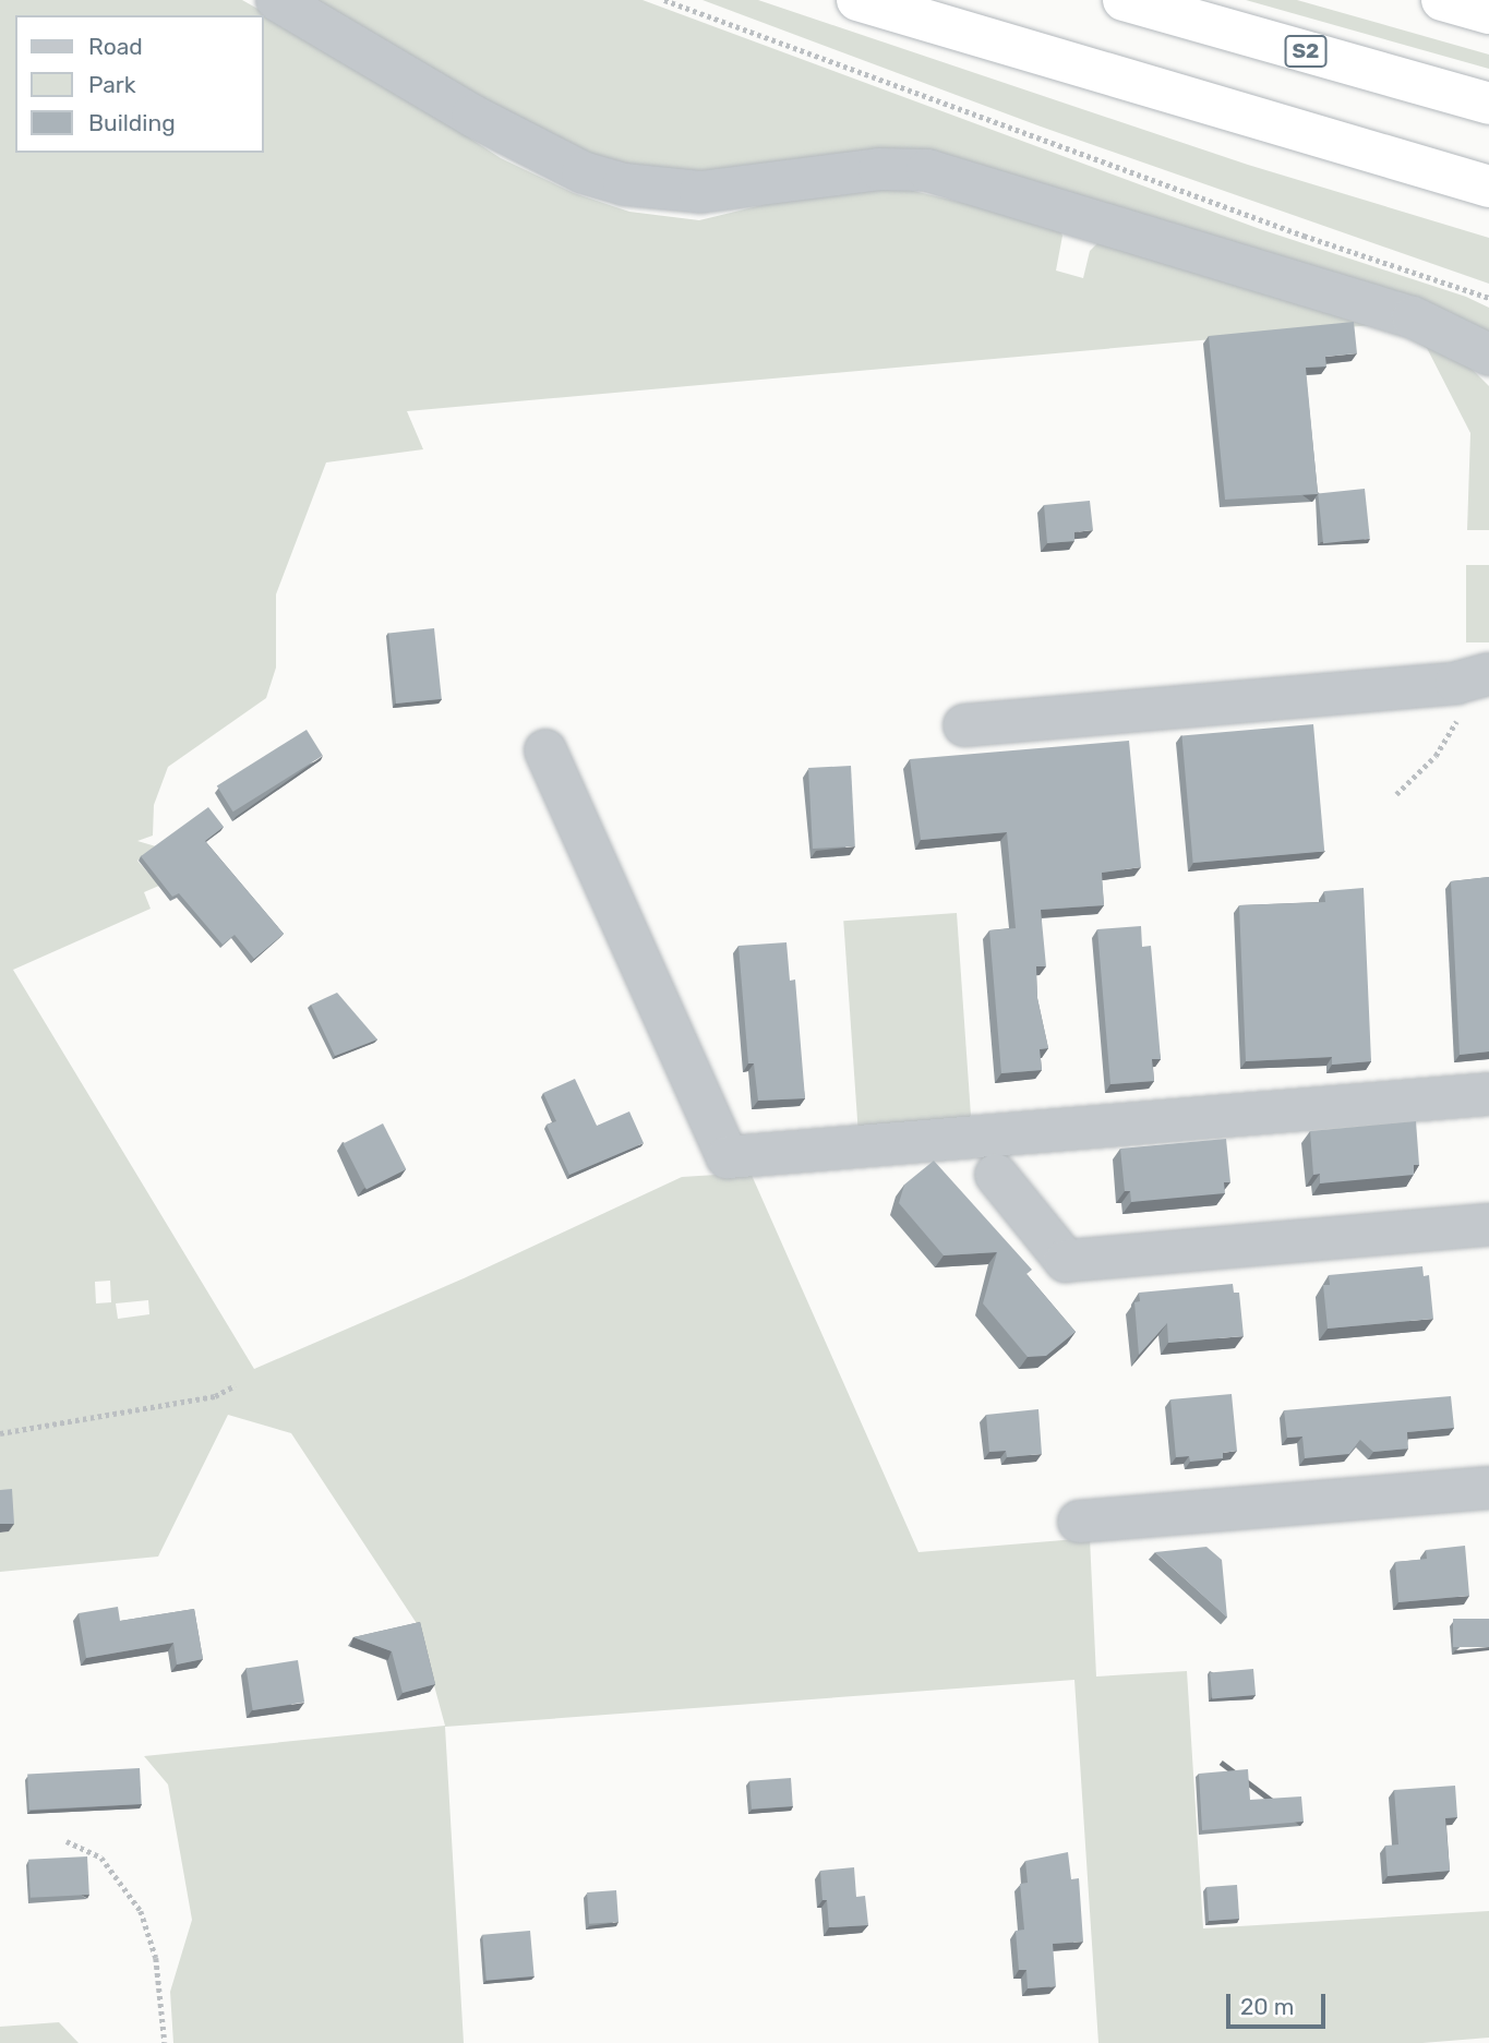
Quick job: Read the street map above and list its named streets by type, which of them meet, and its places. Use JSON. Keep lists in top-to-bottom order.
{
  "streets": {
    "highway": ["S2"]
  },
  "legend": ["Road", "Park", "Building"],
  "scale_bar": "20 m"
}
